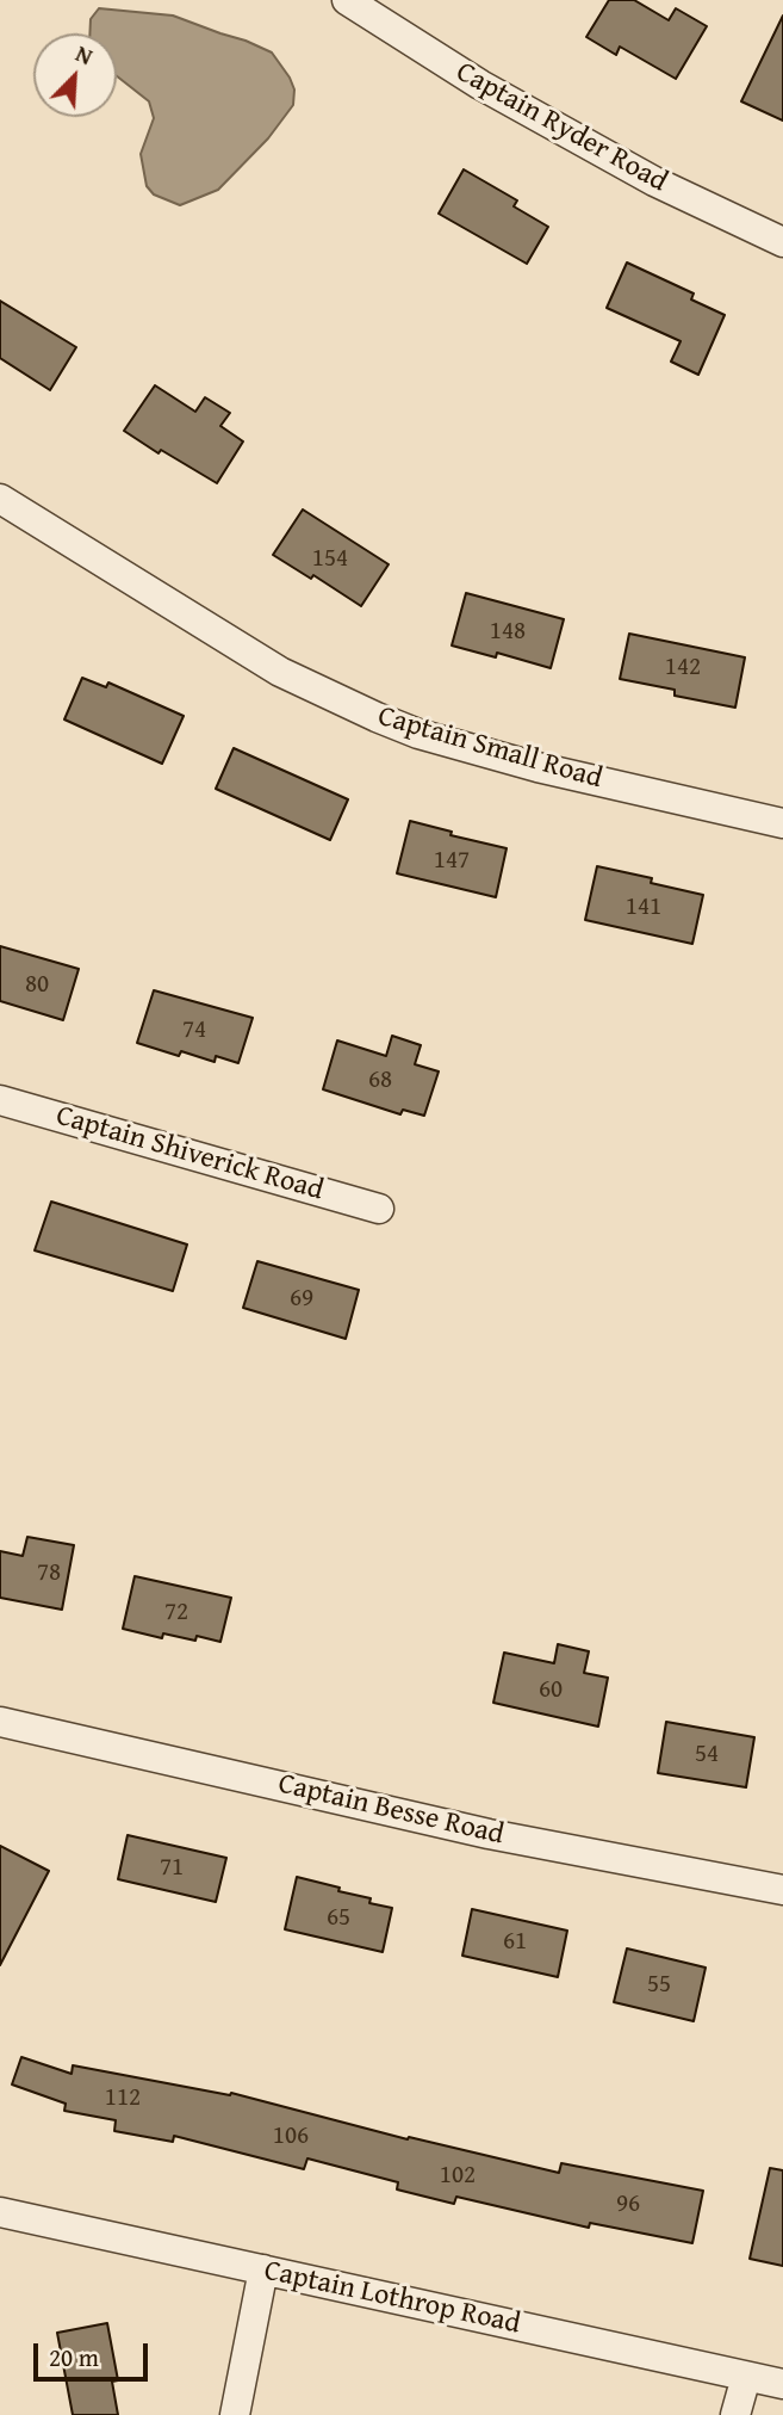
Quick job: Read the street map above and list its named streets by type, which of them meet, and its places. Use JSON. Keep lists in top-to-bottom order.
{
  "streets": {
    "street": [
      "Captain Ryder Road",
      "Captain Small Road",
      "Captain Shiverick Road",
      "Captain Besse Road",
      "Captain Lothrop Road"
    ]
  },
  "house_numbers": [
    "154",
    "148",
    "142",
    "147",
    "141",
    "80",
    "74",
    "68",
    "69",
    "78",
    "72",
    "60",
    "54",
    "71",
    "65",
    "61",
    "55",
    "112",
    "106",
    "102",
    "96"
  ],
  "scale_bar": "20 m",
  "north": "top right"
}
